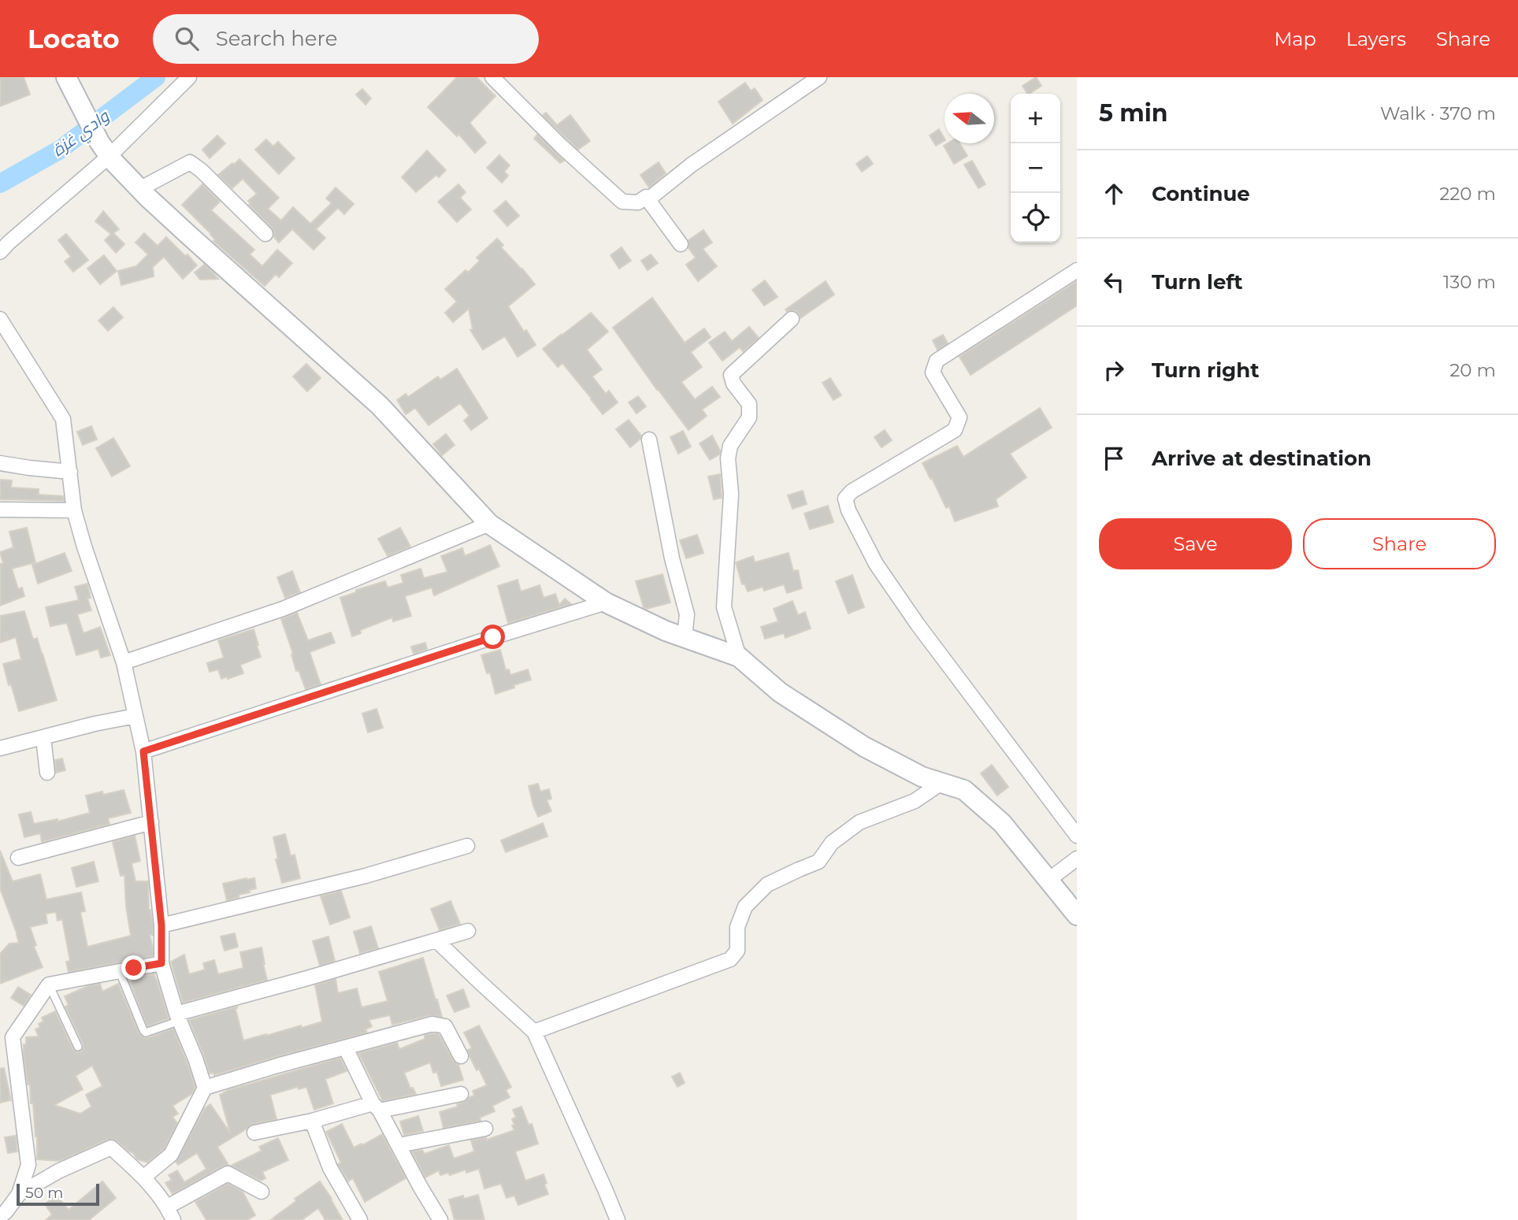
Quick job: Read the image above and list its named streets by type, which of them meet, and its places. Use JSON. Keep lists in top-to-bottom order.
{
  "water": ["وادي غزة"],
  "scale_bar": "50 m",
  "north": "left",
  "page": {
    "header": "Locato",
    "search": "Search here",
    "nav": ["Map", "Layers", "Share"],
    "heading": ["5 min", "Walk · 370 m"],
    "map_buttons": ["+", "−"],
    "list": [
      ["Continue", "220 m"],
      ["Turn left", "130 m"],
      ["Turn right", "20 m"],
      "Arrive at destination"
    ],
    "buttons": ["Save", "Share"],
    "scale": "50 m"
  }
}
